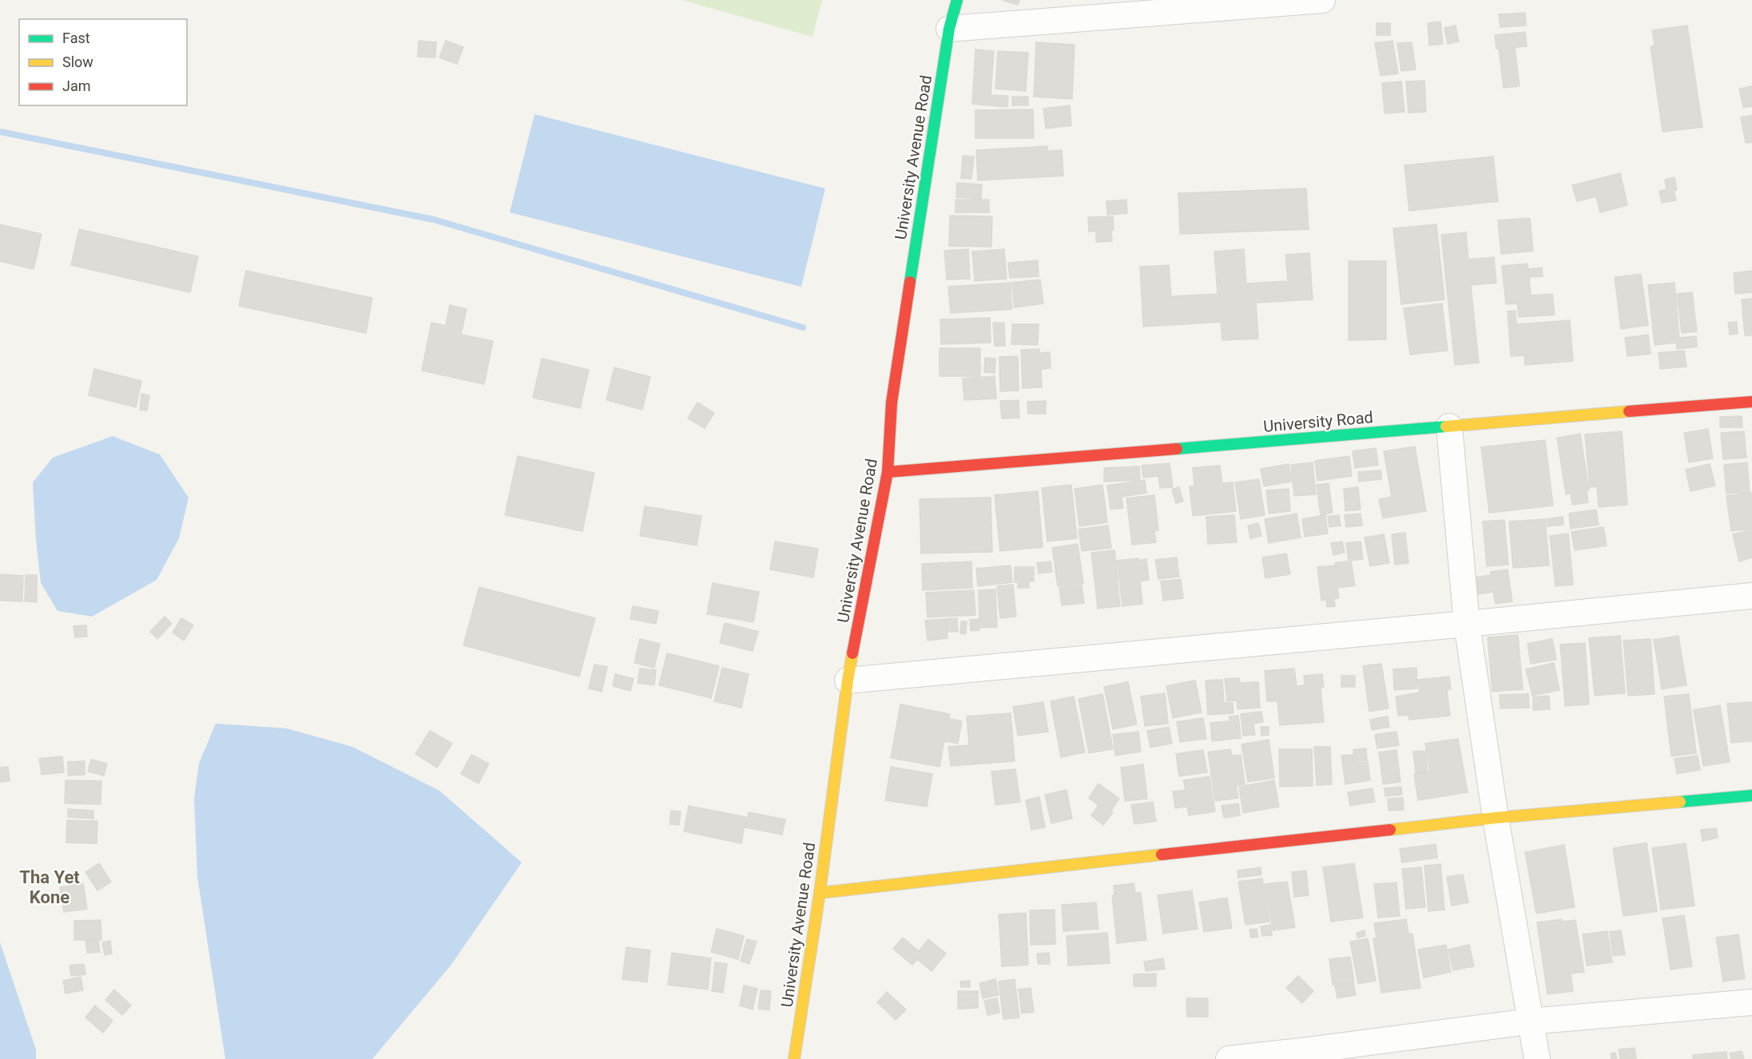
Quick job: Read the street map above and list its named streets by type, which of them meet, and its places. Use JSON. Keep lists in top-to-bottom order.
{
  "streets": {
    "street": ["University Avenue Road", "University Road"]
  },
  "crossings": [
    ["University Avenue Road", "University Road"]
  ],
  "districts": ["Tha Yet Kone"],
  "legend": ["Fast", "Slow", "Jam"]
}
